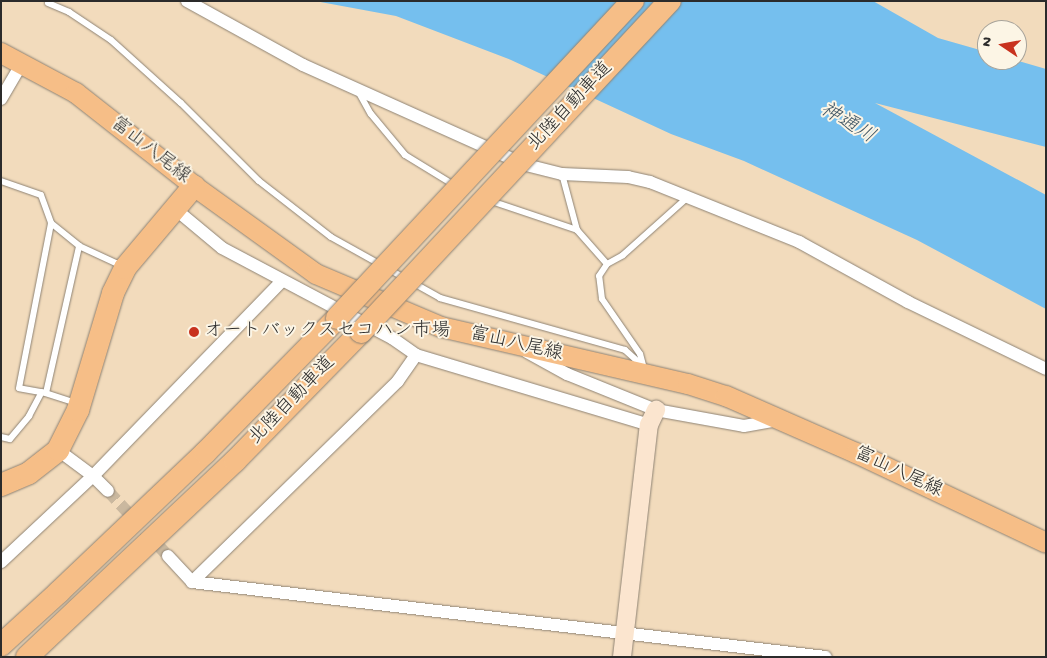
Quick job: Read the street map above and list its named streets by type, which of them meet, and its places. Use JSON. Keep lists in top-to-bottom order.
{
  "streets": {
    "highway": ["北陸自動車道"],
    "main road": ["富山八尾線"]
  },
  "water": ["神通川"],
  "places": ["オートバックスセコハン市場"],
  "north": "left"
}
